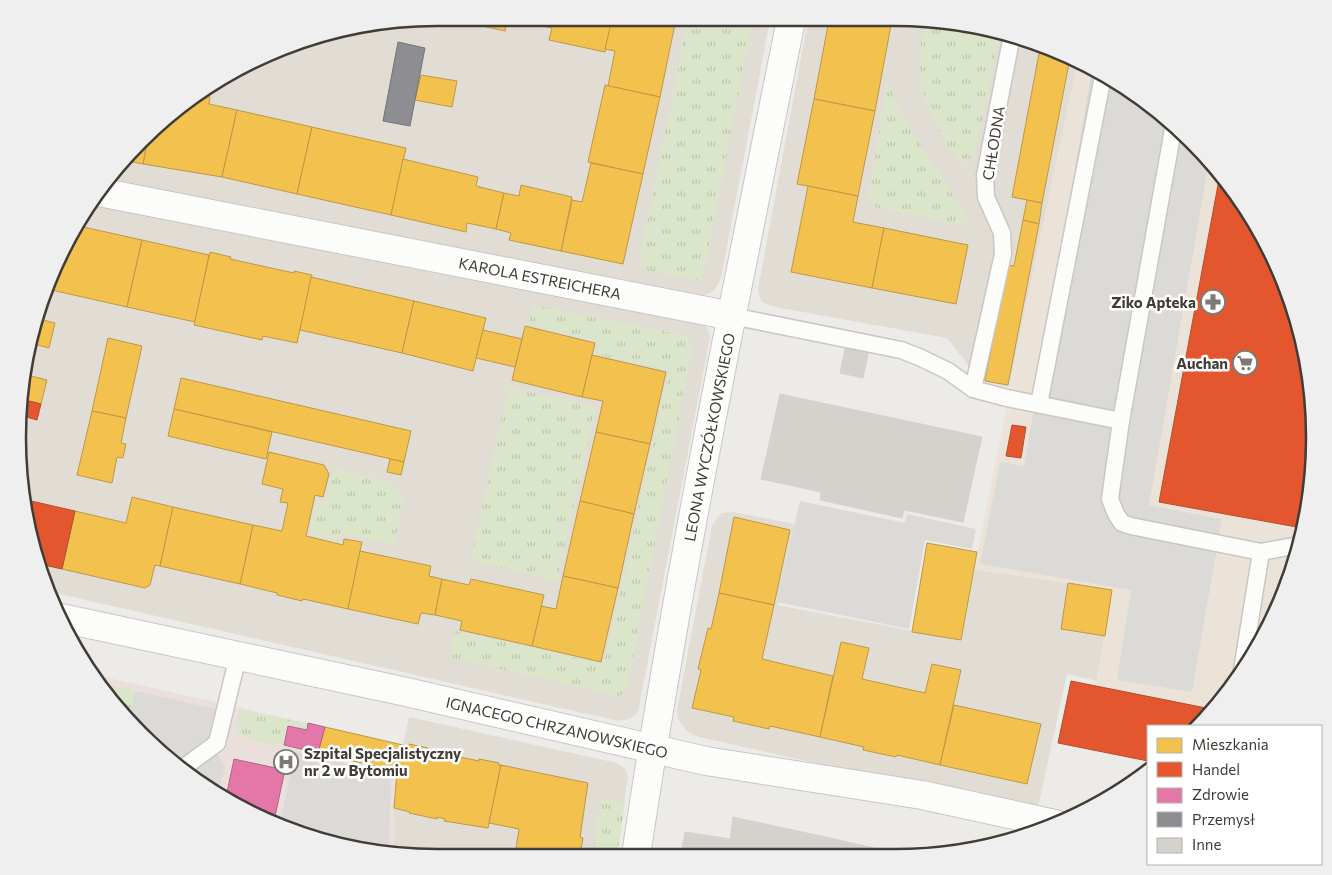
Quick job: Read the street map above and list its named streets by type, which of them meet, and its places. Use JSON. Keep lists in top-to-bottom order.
{
  "streets": {
    "street": ["KAROLA ESTREICHERA", "LEONA WYCZÓŁKOWSKIEGO", "IGNACEGO CHRZANOWSKIEGO"],
    "lane": ["CHŁODNA"]
  },
  "crossings": [
    ["CHŁODNA", "KAROLA ESTREICHERA"],
    ["KAROLA ESTREICHERA", "LEONA WYCZÓŁKOWSKIEGO"],
    ["LEONA WYCZÓŁKOWSKIEGO", "IGNACEGO CHRZANOWSKIEGO"]
  ],
  "places": {
    "pharmacy": ["Ziko Apteka"],
    "supermarket": ["Auchan"],
    "hospital": ["Szpital Specjalistyczny nr 2 w Bytomiu"]
  },
  "legend": [
    "Mieszkania",
    "Handel",
    "Zdrowie",
    "Przemysł",
    "Inne"
  ]
}
